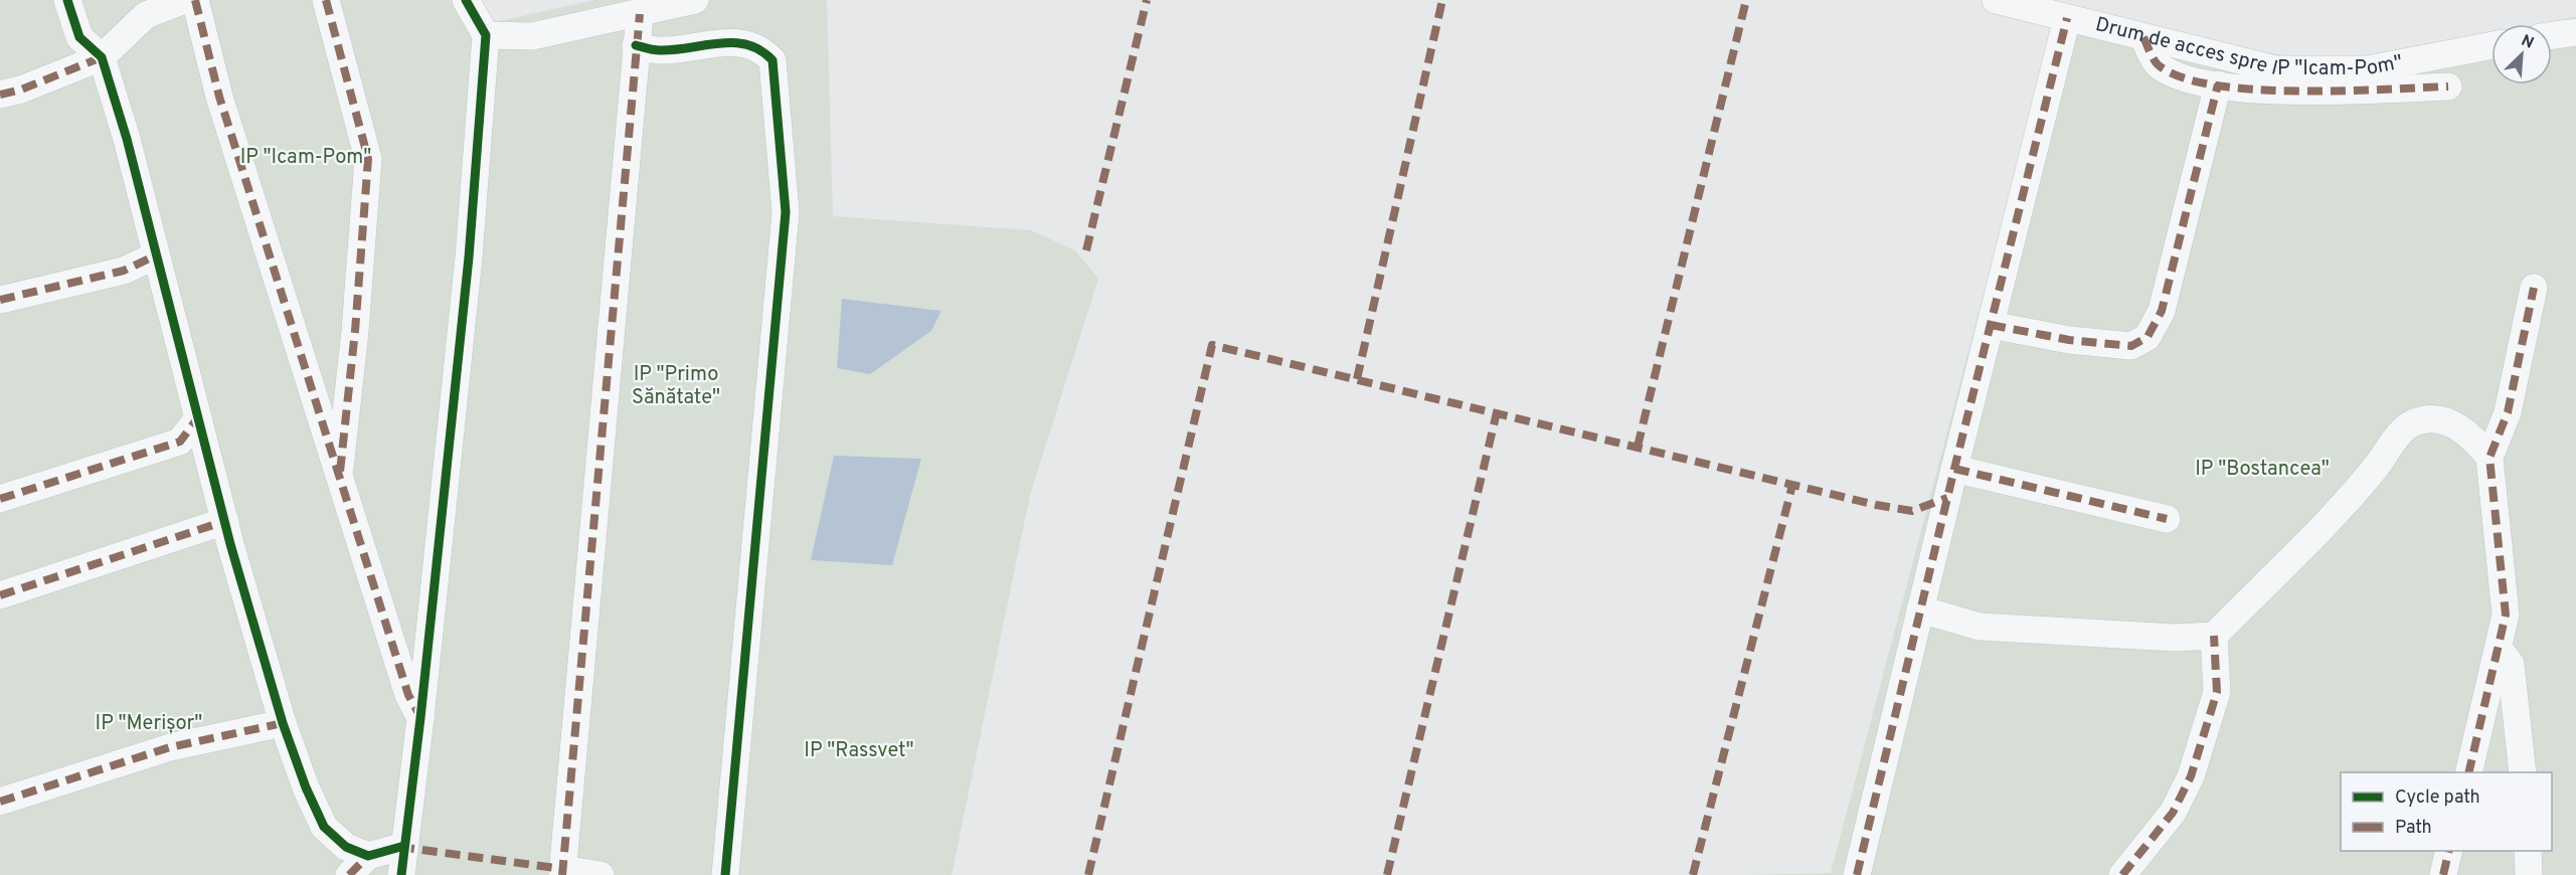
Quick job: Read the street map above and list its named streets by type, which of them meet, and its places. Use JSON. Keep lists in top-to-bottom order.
{
  "streets": {
    "street": ["Drum de acces spre IP \"Icam-Pom\""]
  },
  "parks": [
    "IP \"Icam-Pom\"",
    "IP \"Primo Sănătate\"",
    "IP \"Bostancea\"",
    "IP \"Merișor\"",
    "IP \"Rassvet\""
  ],
  "legend": ["Cycle path", "Path"],
  "north": "top right"
}
